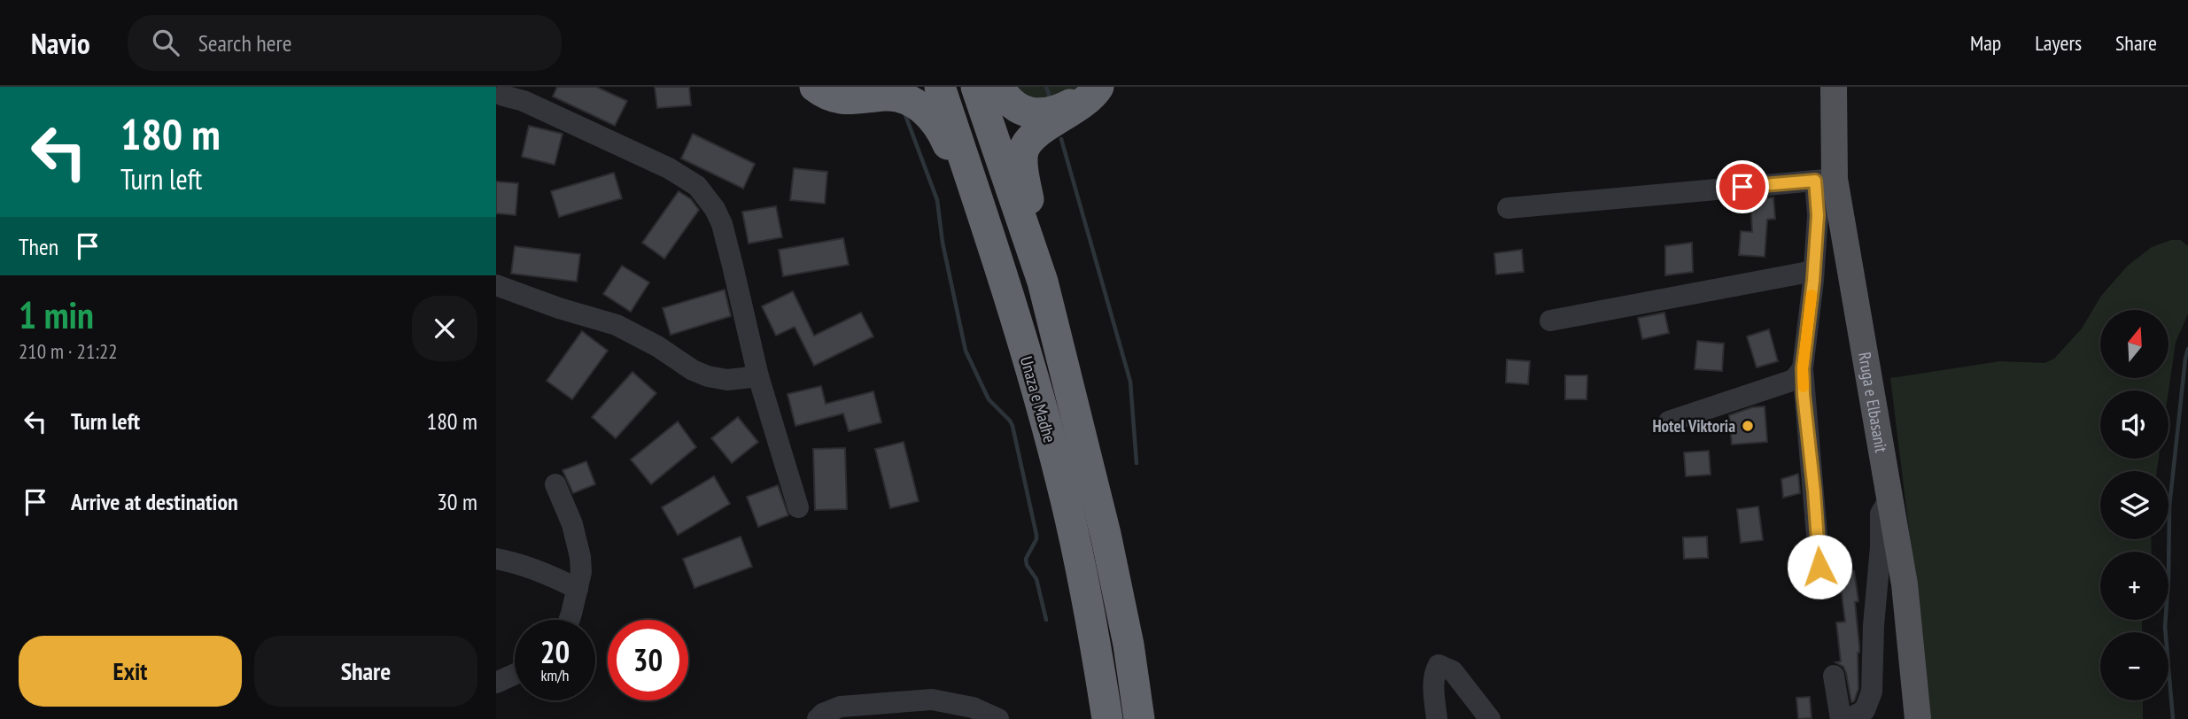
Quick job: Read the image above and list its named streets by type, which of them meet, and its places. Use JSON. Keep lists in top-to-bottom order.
{
  "streets": {
    "highway": ["Unaza e Madhe"],
    "main road": ["Rruga e Elbasanit"]
  },
  "places": ["Hotel Viktoria"],
  "north": "top",
  "page": {
    "header": "Navio",
    "search": "Search here",
    "nav": ["Map", "Layers", "Share"],
    "turn": ["180 m", "Turn left"],
    "then": "Then",
    "heading": ["1 min", "210 m · 21:22"],
    "map_buttons": ["+", "−"],
    "list": [
      {
        "name": "Turn left",
        "value": "180 m"
      },
      {
        "name": "Arrive at destination",
        "value": "30 m"
      }
    ],
    "speed": "20 km/h",
    "limit": "30",
    "buttons": ["Exit", "Share"]
  }
}
